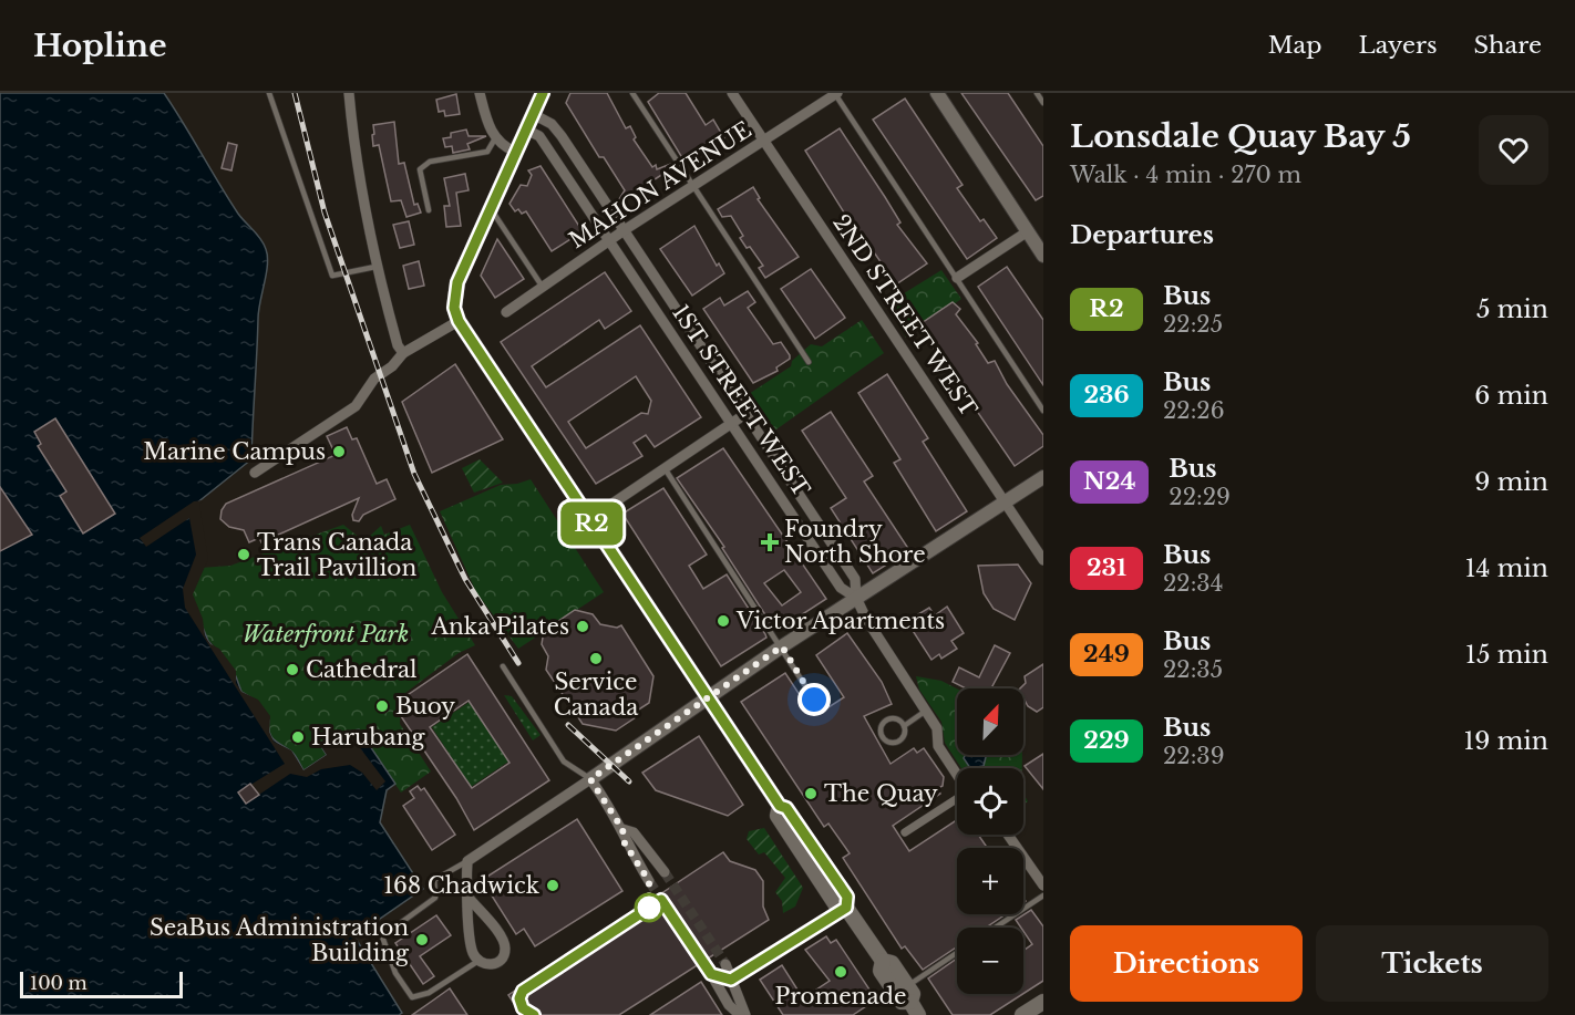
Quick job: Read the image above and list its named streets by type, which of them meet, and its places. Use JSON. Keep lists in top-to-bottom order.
{
  "streets": {
    "street": ["MAHON AVENUE", "2ND STREET WEST", "1ST STREET WEST"]
  },
  "crossings": [
    ["MAHON AVENUE", "2ND STREET WEST"],
    ["MAHON AVENUE", "1ST STREET WEST"]
  ],
  "parks": ["Waterfront Park"],
  "places": {
    "other": [
      "Marine Campus",
      "Trans Canada Trail Pavillion",
      "Victor Apartments",
      "Anka Pilates",
      "Service Canada",
      "Cathedral",
      "Buoy",
      "Harubang",
      "The Quay",
      "168 Chadwick",
      "SeaBus Administration Building",
      "Promenade"
    ],
    "health": ["Foundry North Shore"]
  },
  "lines": ["bus line R2"],
  "scale_bar": "100 m",
  "north": "top right",
  "page": {
    "header": "Hopline",
    "nav": ["Map", "Layers", "Share"],
    "on_map": "R2",
    "heading": [
      ["Lonsdale Quay Bay 5", "Walk · 4 min · 270 m"],
      "Departures"
    ],
    "list": [
      {
        "mark": "R2",
        "name": "Bus",
        "note": "22:25",
        "value": "5 min"
      },
      {
        "mark": "236",
        "name": "Bus",
        "note": "22:26",
        "value": "6 min"
      },
      {
        "mark": "N24",
        "name": "Bus",
        "note": "22:29",
        "value": "9 min"
      },
      {
        "mark": "231",
        "name": "Bus",
        "note": "22:34",
        "value": "14 min"
      },
      {
        "mark": "249",
        "name": "Bus",
        "note": "22:35",
        "value": "15 min"
      },
      {
        "mark": "229",
        "name": "Bus",
        "note": "22:39",
        "value": "19 min"
      }
    ],
    "map_buttons": ["+", "−"],
    "buttons": ["Directions", "Tickets"],
    "scale": "100 m"
  }
}
